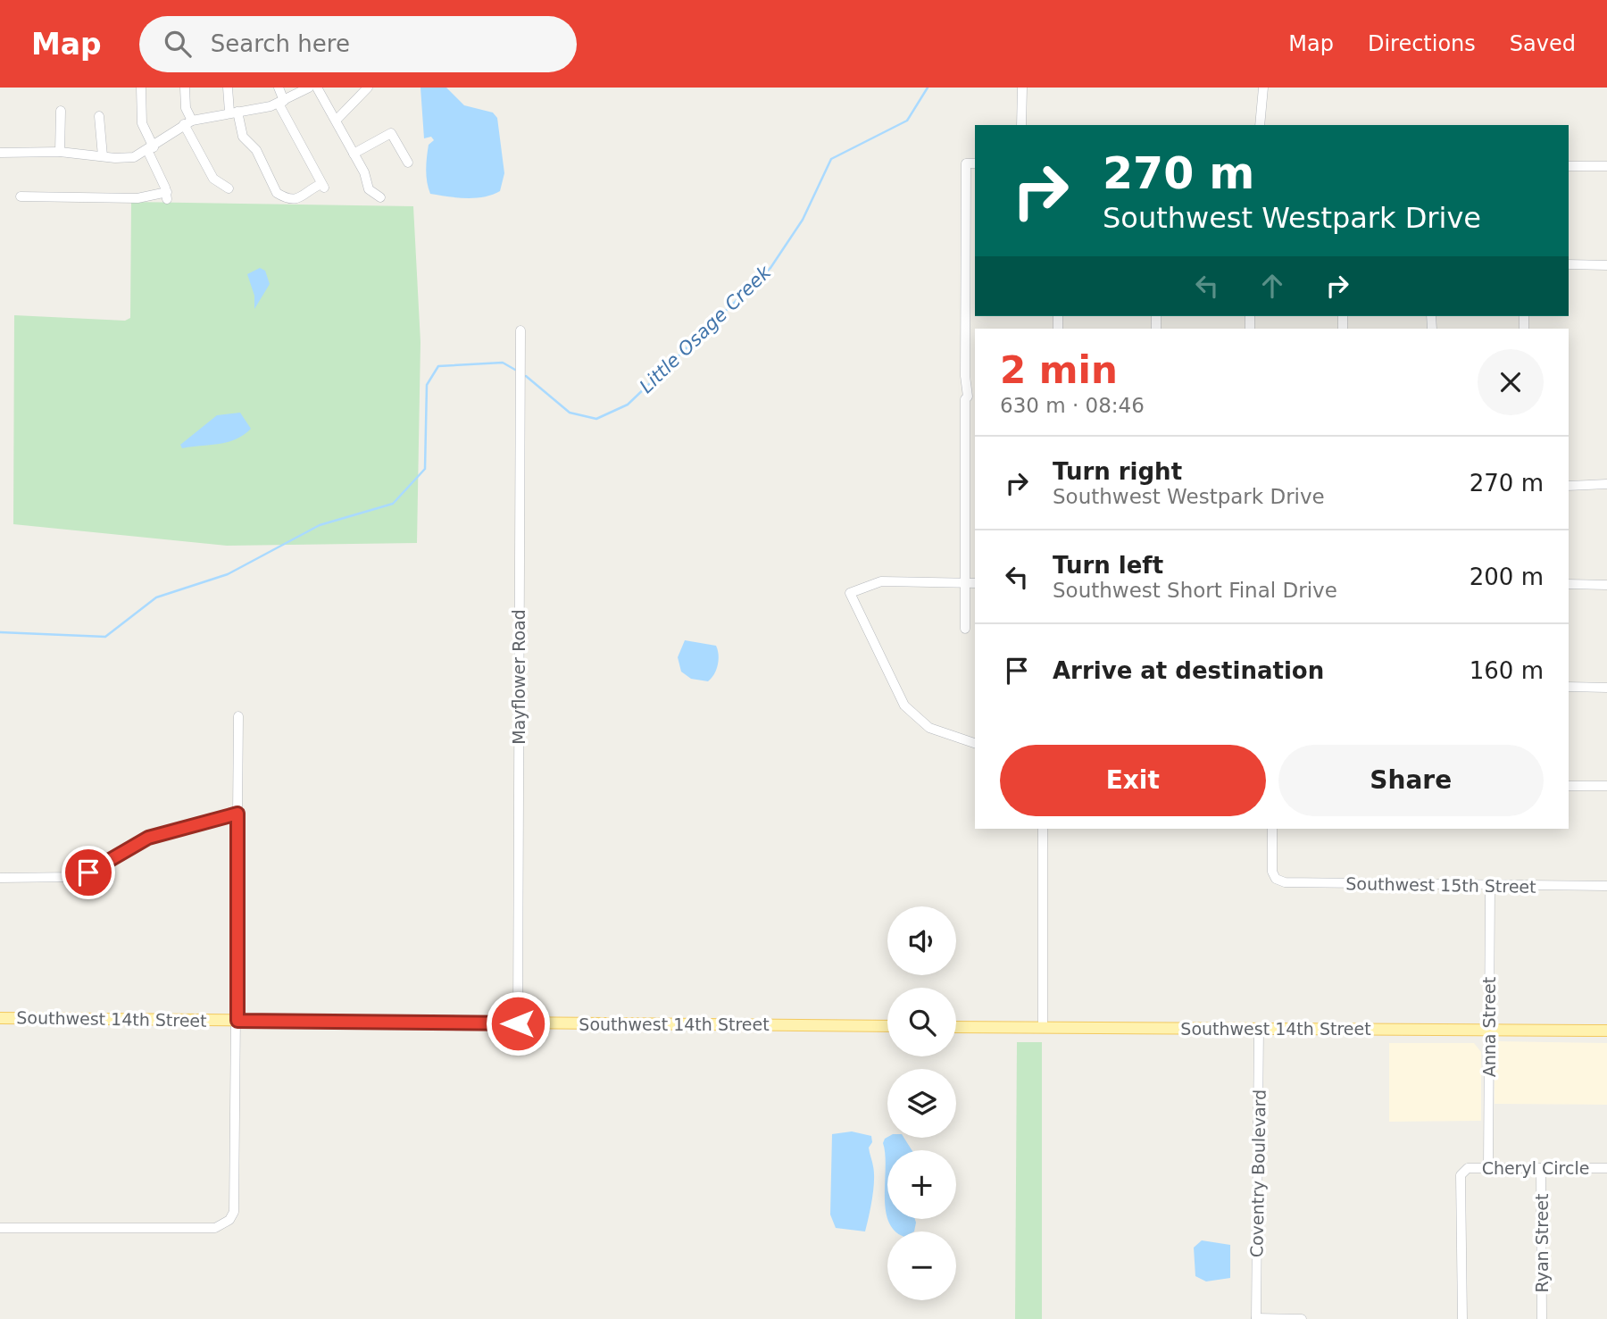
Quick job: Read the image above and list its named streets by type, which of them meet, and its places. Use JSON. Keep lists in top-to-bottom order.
{
  "streets": {
    "main road": ["Southwest 14th Street"],
    "street": [
      "Mayflower Road",
      "Southwest 15th Street",
      "Anna Street",
      "Cheryl Circle",
      "Coventry Boulevard",
      "Ryan Street"
    ]
  },
  "crossings": [
    ["Mayflower Road", "Southwest 14th Street"],
    ["Southwest 15th Street", "Anna Street"],
    ["Southwest 14th Street", "Anna Street"],
    ["Southwest 14th Street", "Coventry Boulevard"],
    ["Anna Street", "Cheryl Circle"],
    ["Cheryl Circle", "Ryan Street"]
  ],
  "water": ["Little Osage Creek"],
  "page": {
    "header": "Map",
    "search": "Search here",
    "nav": ["Map", "Directions", "Saved"],
    "turn": ["270 m", "Southwest Westpark Drive"],
    "heading": ["2 min", "630 m · 08:46"],
    "list": [
      {
        "name": "Turn right",
        "note": "Southwest Westpark Drive",
        "value": "270 m"
      },
      {
        "name": "Turn left",
        "note": "Southwest Short Final Drive",
        "value": "200 m"
      },
      {
        "name": "Arrive at destination",
        "value": "160 m"
      }
    ],
    "buttons": ["Exit", "Share"],
    "map_buttons": ["+", "−"]
  }
}
